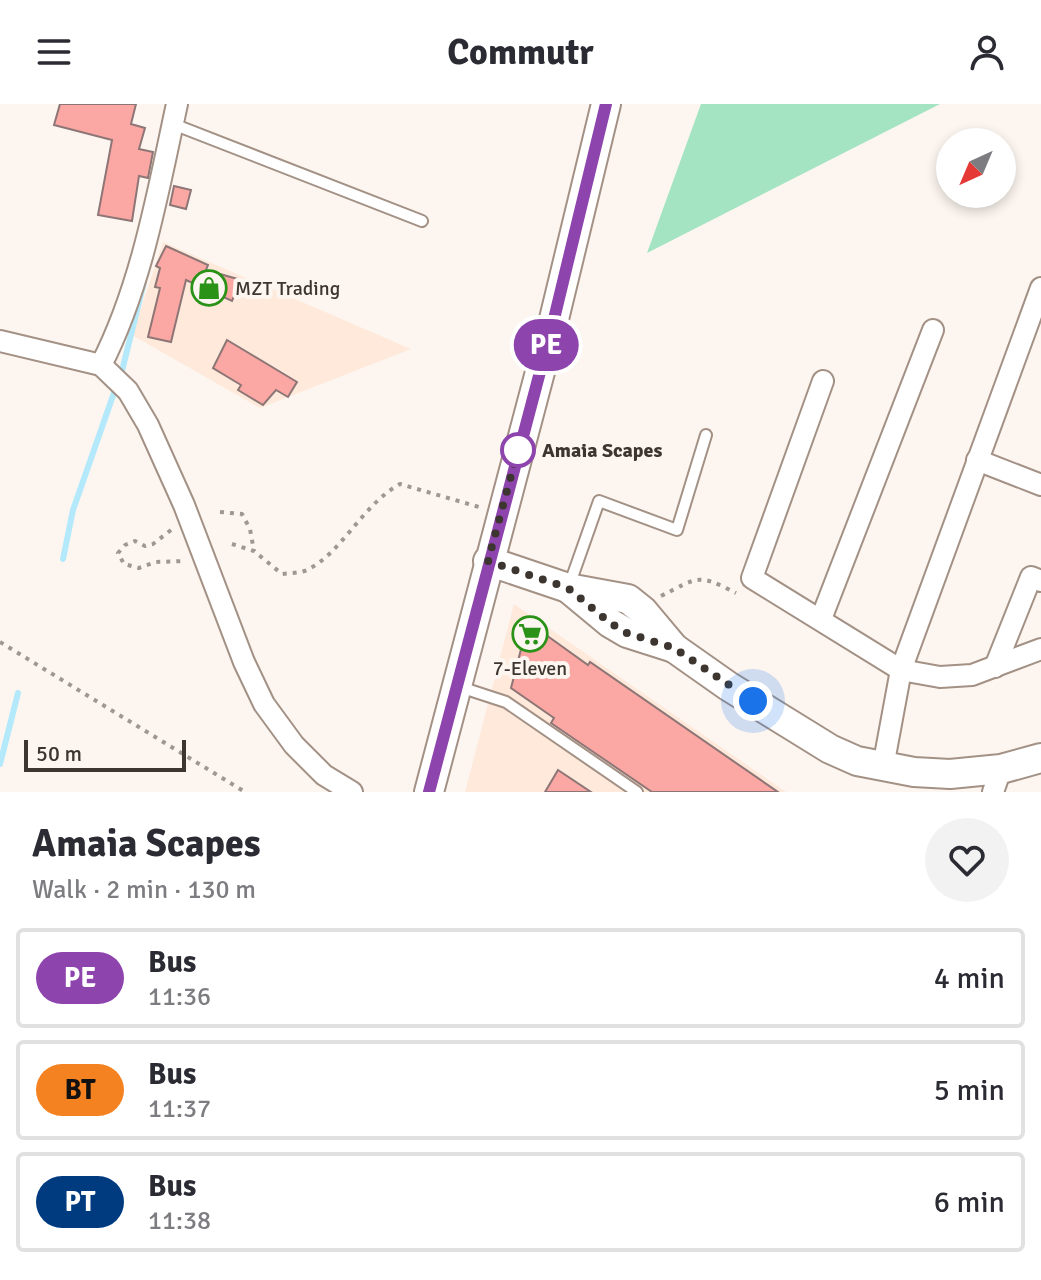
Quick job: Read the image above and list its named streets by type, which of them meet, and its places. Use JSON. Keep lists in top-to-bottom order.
{
  "places": {
    "shop": ["MZT Trading"],
    "other": ["Amaia Scapes"],
    "supermarket": ["7-Eleven"]
  },
  "lines": ["bus line PE"],
  "scale_bar": "50 m",
  "north": "bottom left",
  "page": {
    "header": "Commutr",
    "on_map": "PE",
    "scale": "50 m",
    "heading": ["Amaia Scapes", "Walk · 2 min · 130 m"],
    "list": [
      {
        "mark": "PE",
        "name": "Bus",
        "note": "11:36",
        "value": "4 min"
      },
      {
        "mark": "BT",
        "name": "Bus",
        "note": "11:37",
        "value": "5 min"
      },
      {
        "mark": "PT",
        "name": "Bus",
        "note": "11:38",
        "value": "6 min"
      }
    ]
  }
}
